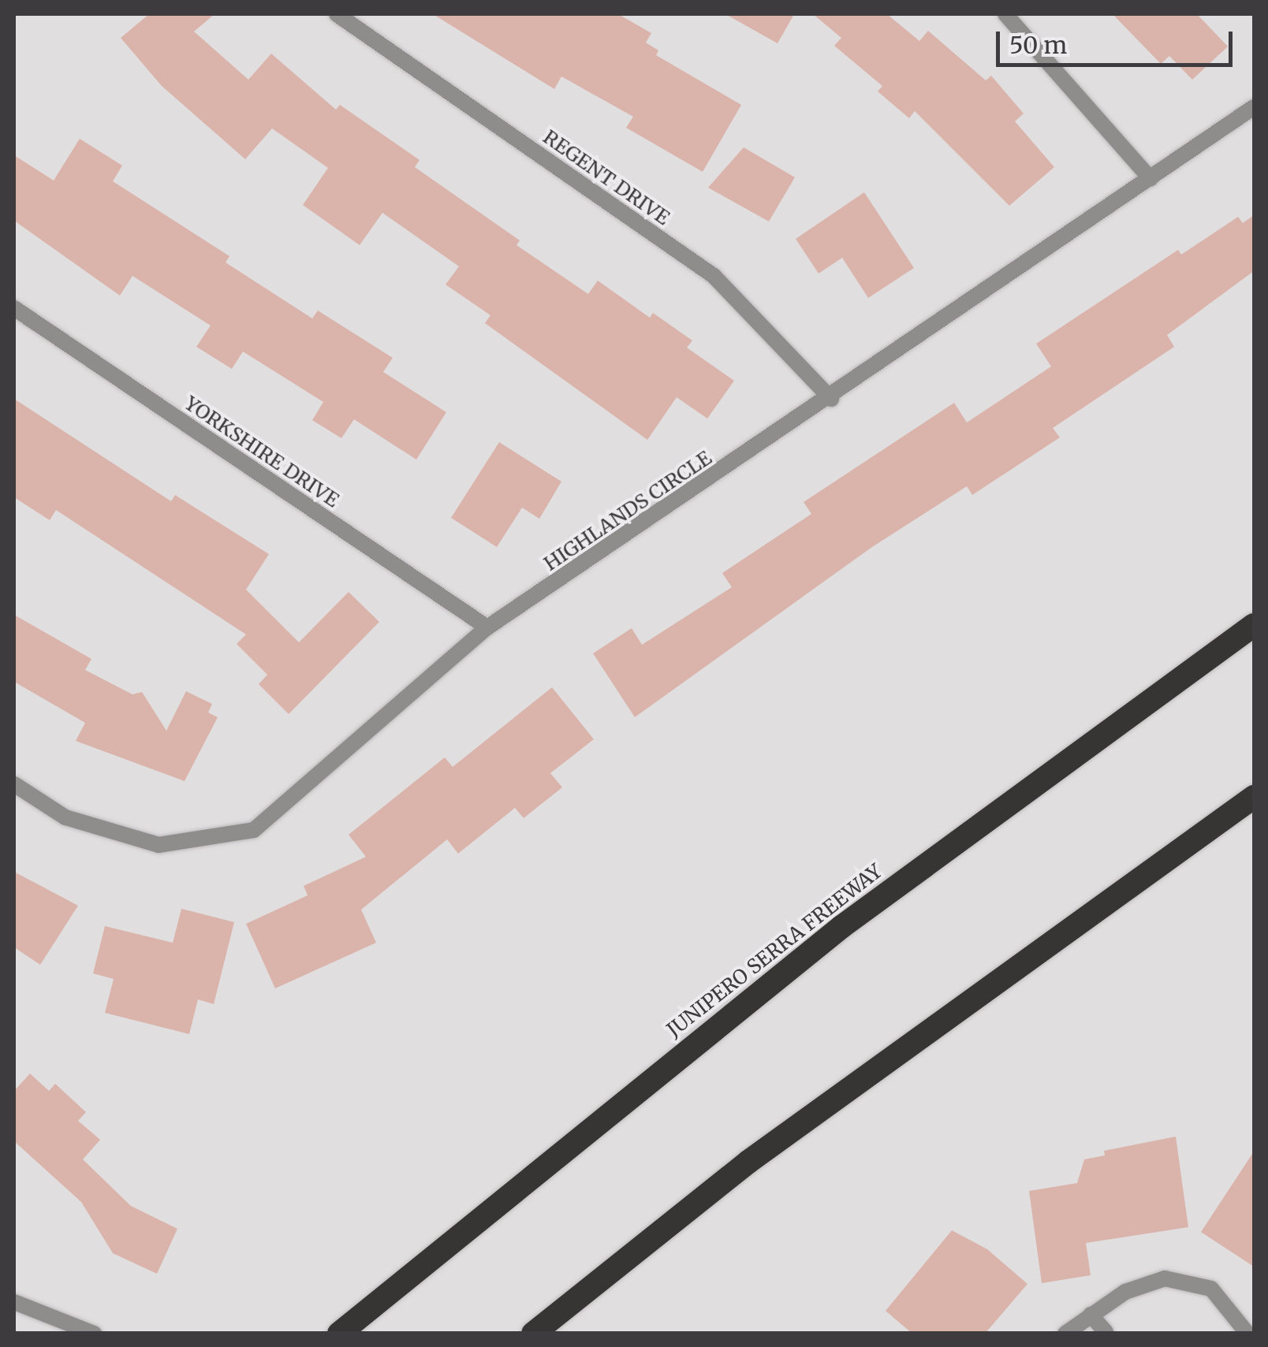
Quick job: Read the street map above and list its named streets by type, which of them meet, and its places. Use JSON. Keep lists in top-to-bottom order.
{
  "streets": {
    "highway": ["JUNIPERO SERRA FREEWAY"],
    "street": ["REGENT DRIVE", "YORKSHIRE DRIVE", "HIGHLANDS CIRCLE"]
  },
  "crossings": [
    ["REGENT DRIVE", "HIGHLANDS CIRCLE"],
    ["YORKSHIRE DRIVE", "HIGHLANDS CIRCLE"]
  ],
  "scale_bar": "50 m"
}
